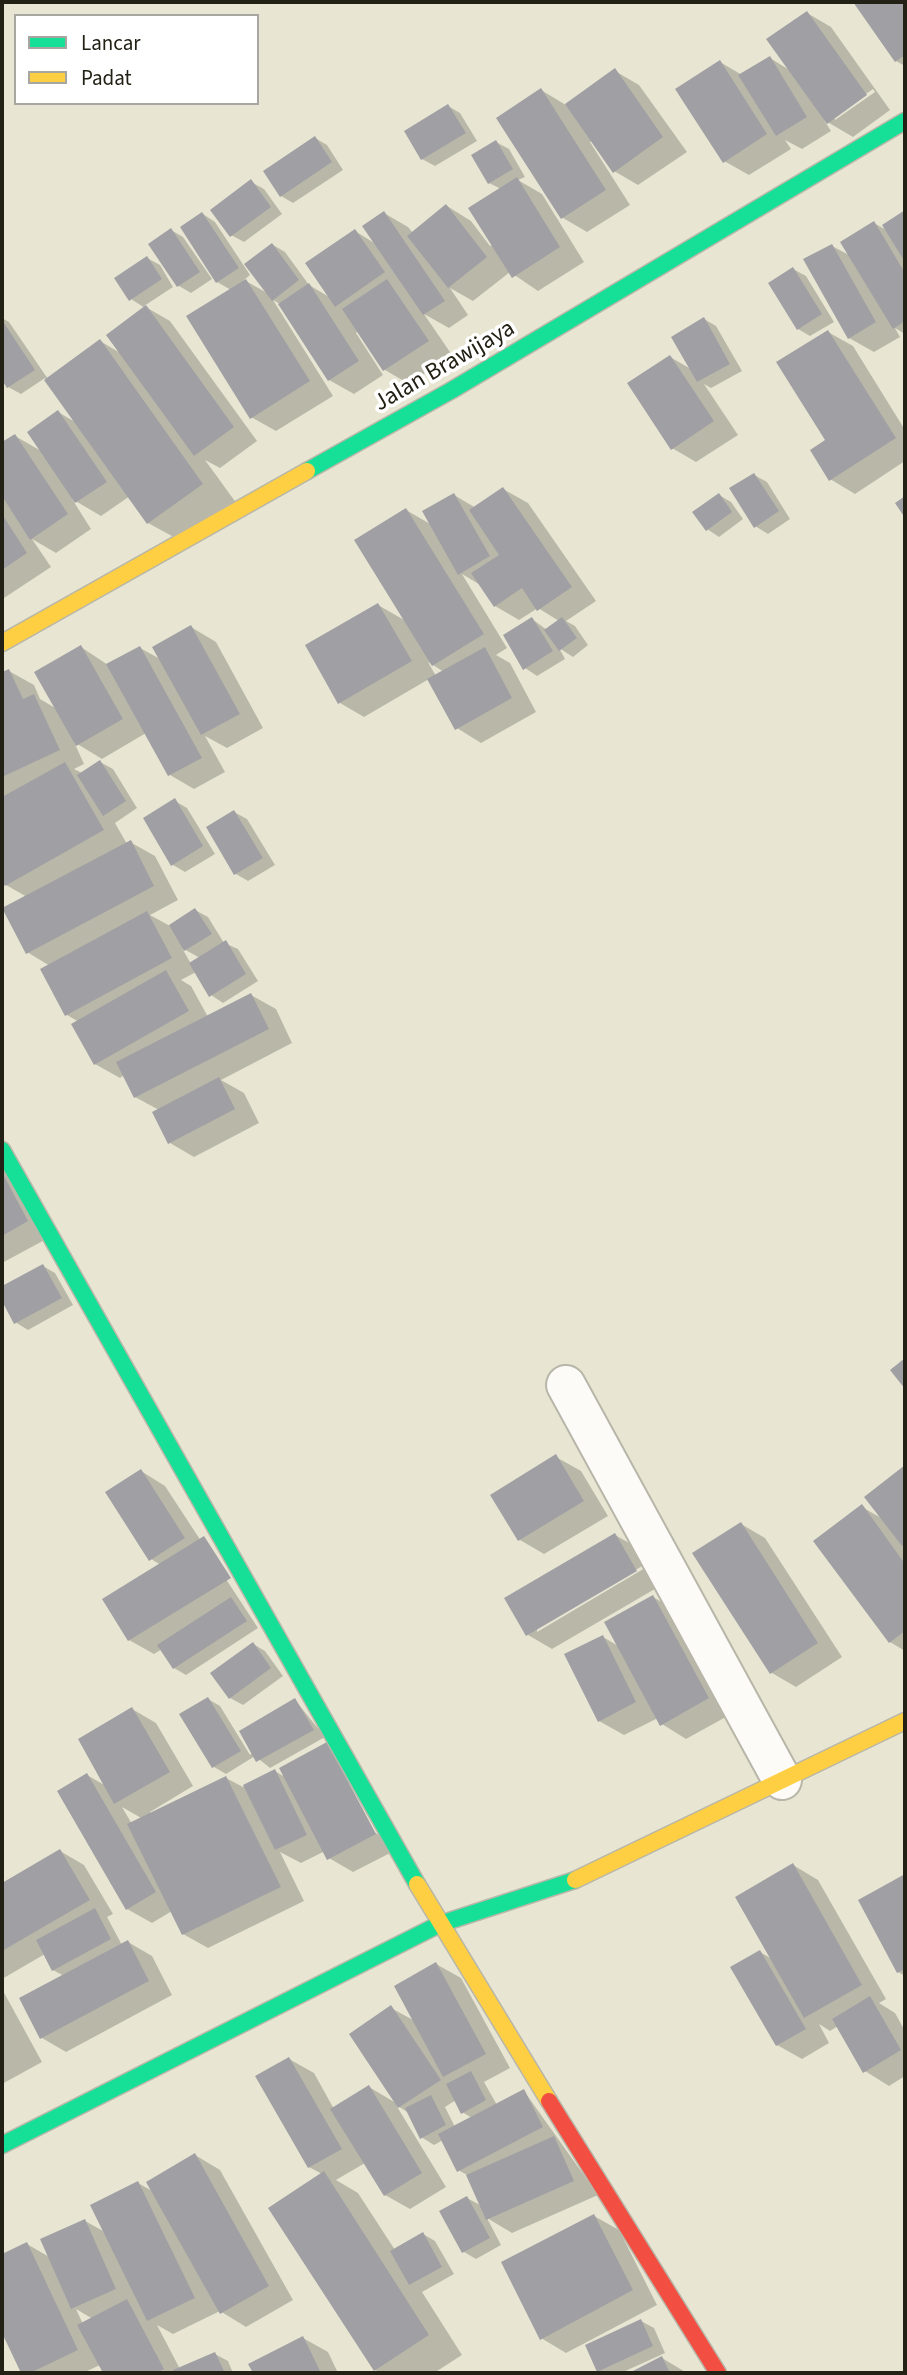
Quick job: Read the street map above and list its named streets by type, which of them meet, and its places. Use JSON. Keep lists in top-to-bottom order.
{
  "streets": {
    "street": ["Jalan Brawijaya"]
  },
  "legend": ["Lancar", "Padat"]
}
